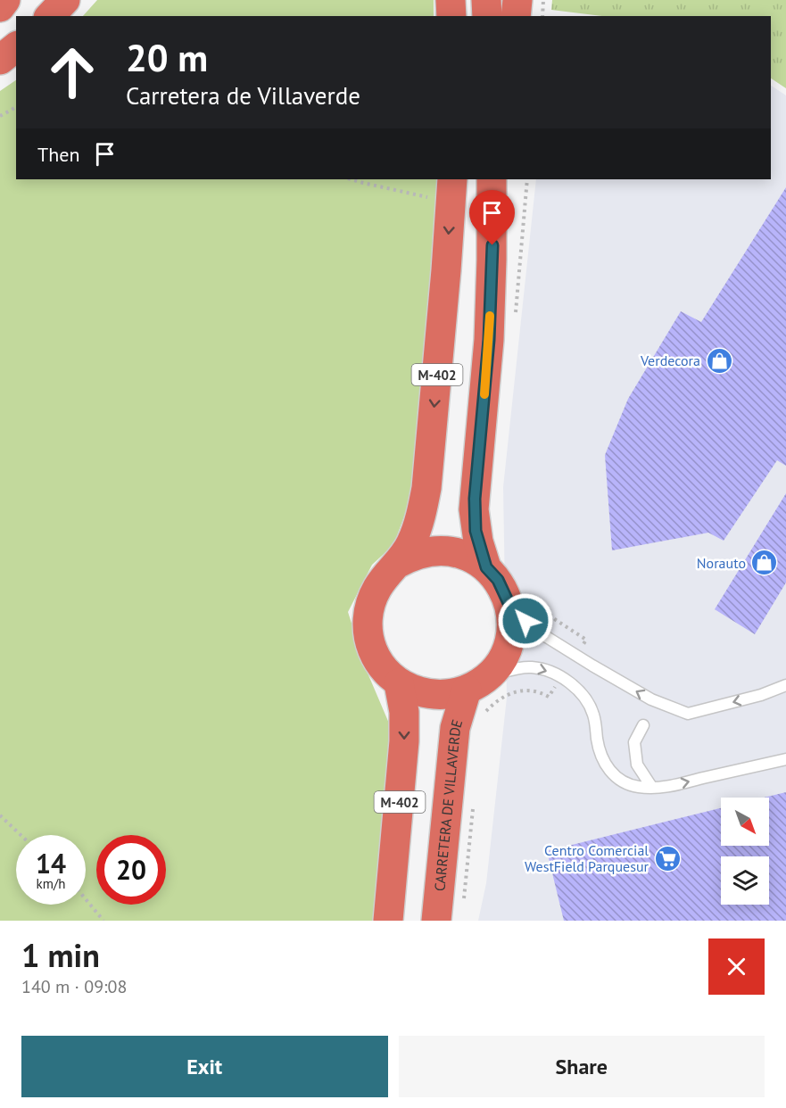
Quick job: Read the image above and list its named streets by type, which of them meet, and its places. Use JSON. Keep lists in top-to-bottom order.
{
  "streets": {
    "highway": ["M-402", "CARRETERA DE VILLAVERDE"]
  },
  "crossings": [
    ["M-402", "CARRETERA DE VILLAVERDE"]
  ],
  "places": {
    "shop": ["Verdecora", "Norauto"],
    "supermarket": ["Centro Comercial WestField Parquesur"]
  },
  "north": "bottom right",
  "page": {
    "turn": ["20 m", "Carretera de Villaverde"],
    "then": "Then",
    "speed": "14 km/h",
    "limit": "20",
    "heading": ["1 min", "140 m · 09:08"],
    "buttons": ["Exit", "Share"]
  }
}
